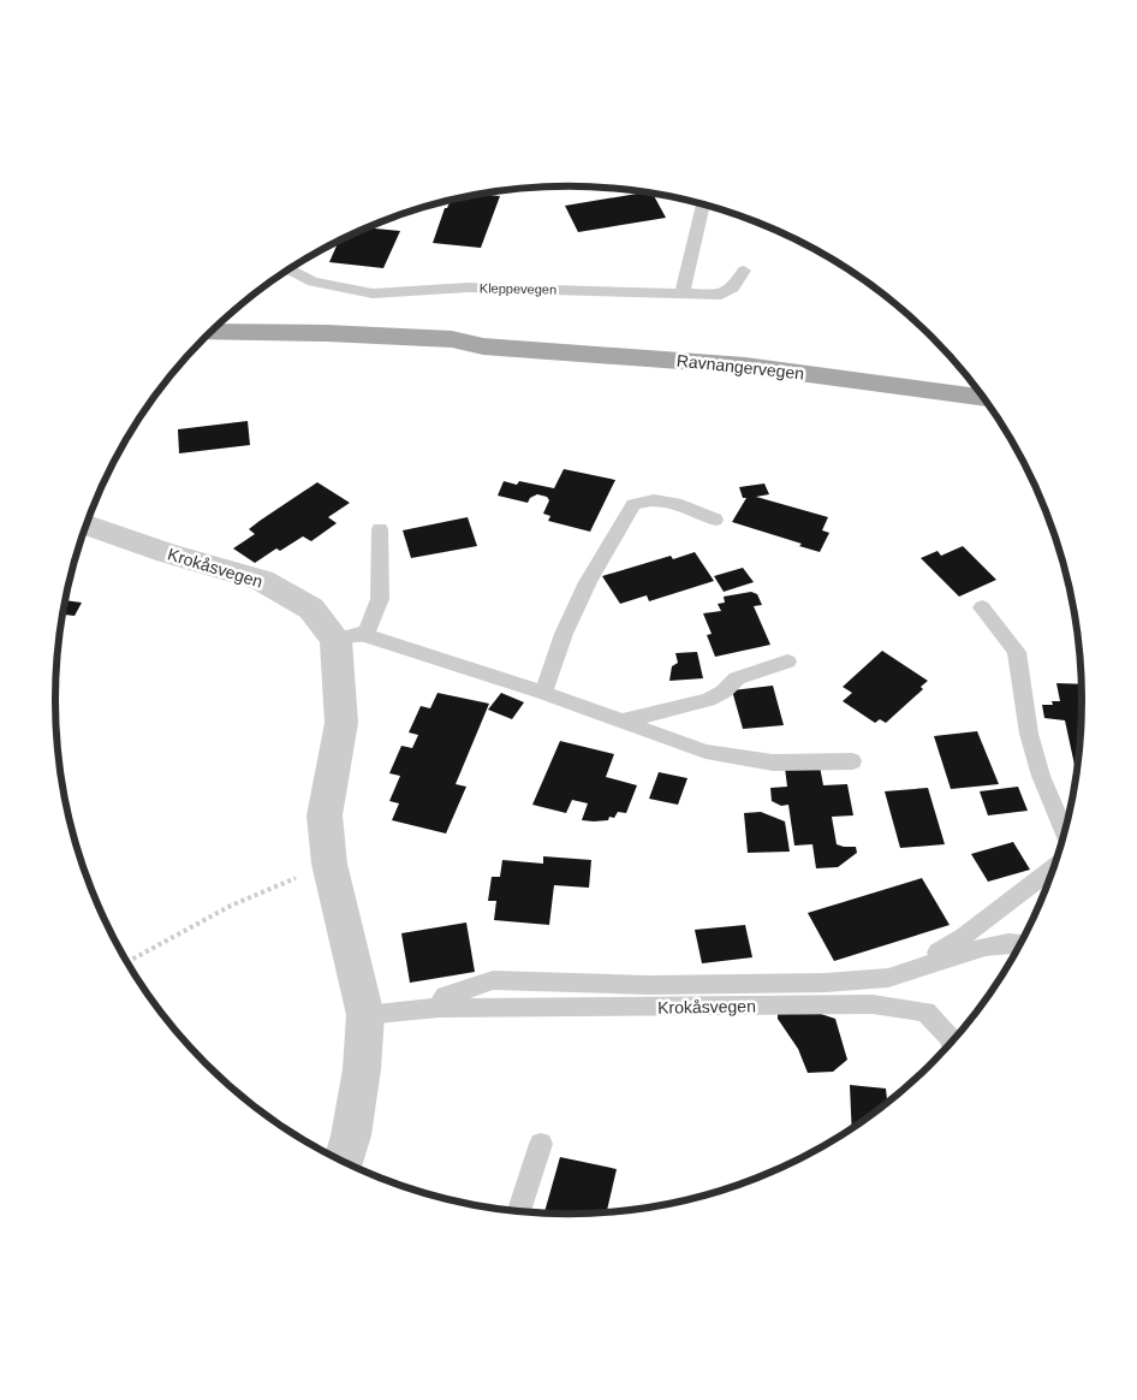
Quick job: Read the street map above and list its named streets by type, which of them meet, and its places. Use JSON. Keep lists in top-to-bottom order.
{
  "streets": {
    "main road": ["Ravnangervegen"],
    "street": ["Krokåsvegen"],
    "lane": ["Kleppevegen"]
  }
}
